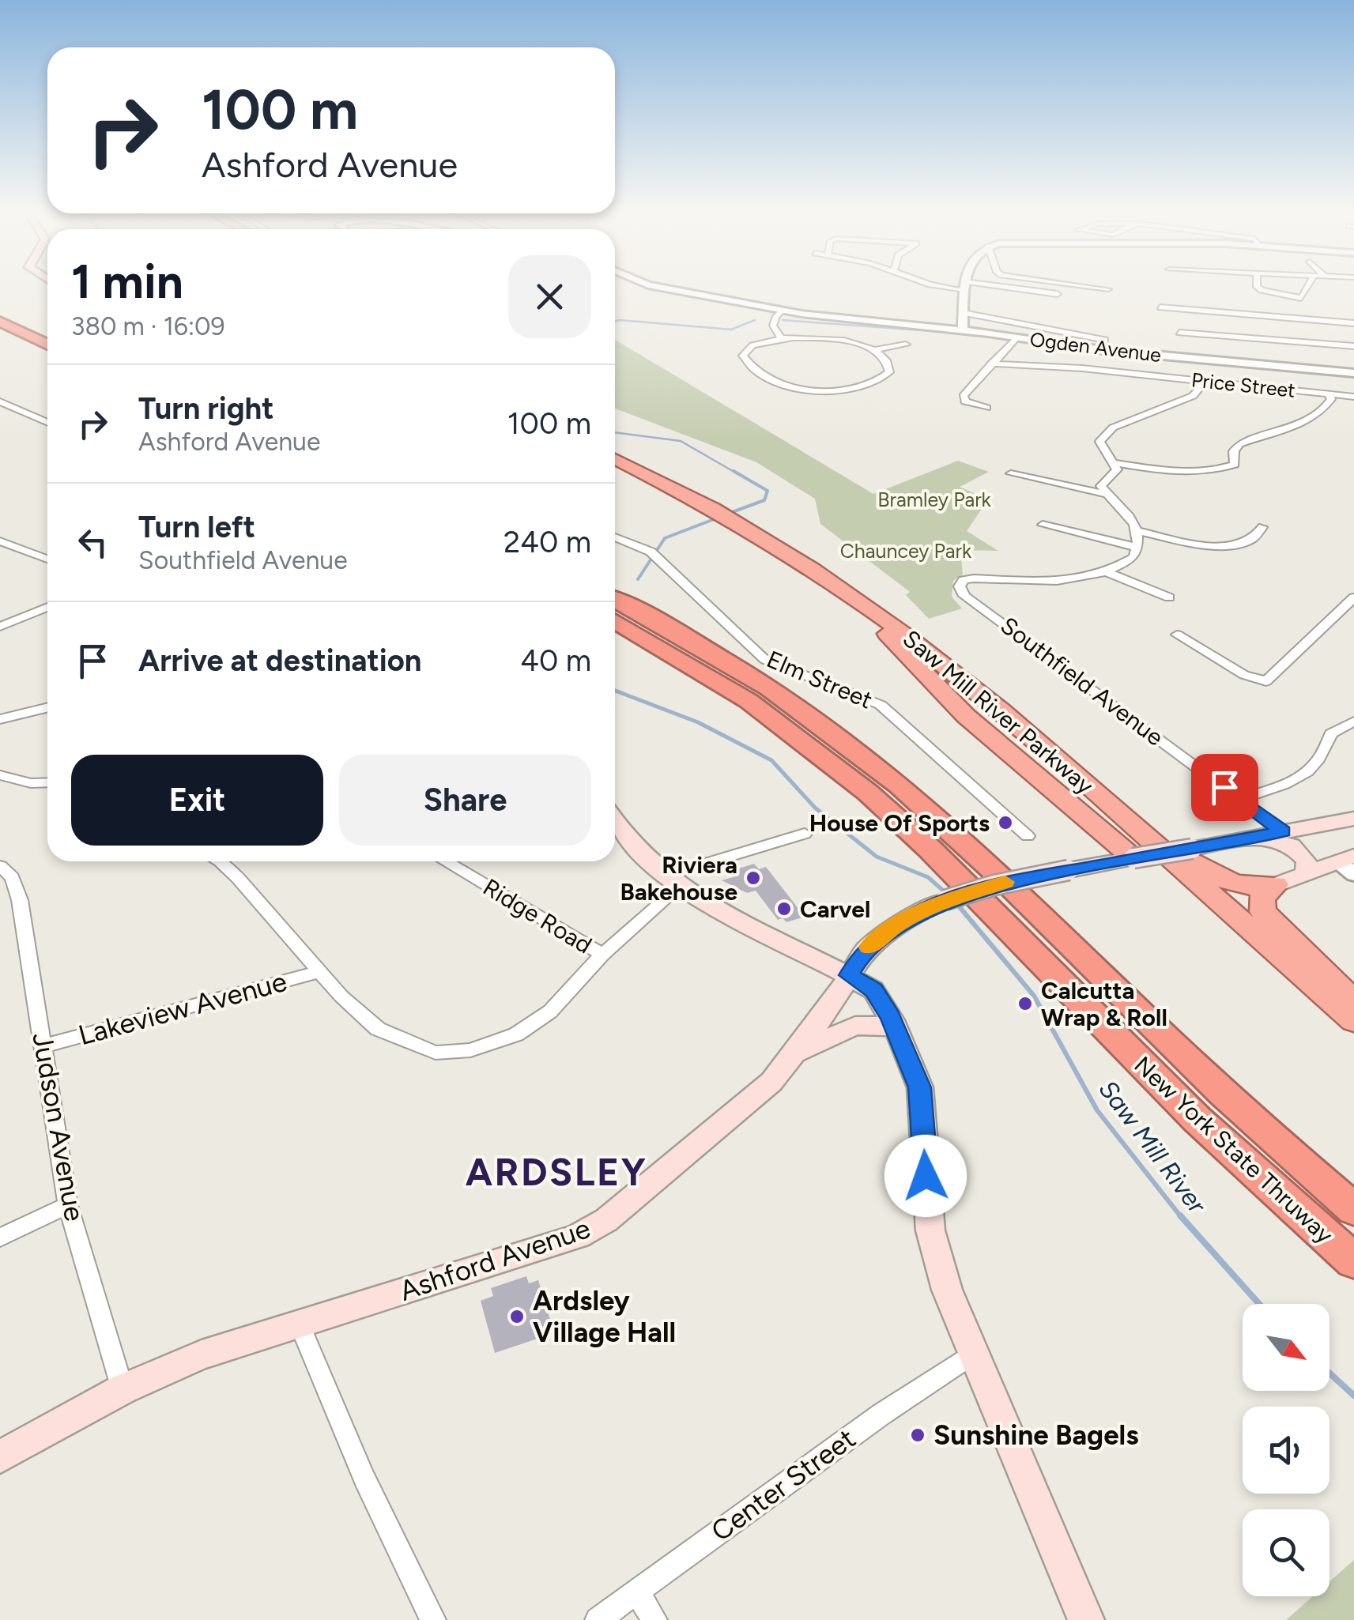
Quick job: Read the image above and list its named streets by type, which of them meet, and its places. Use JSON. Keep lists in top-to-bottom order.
{
  "streets": {
    "highway": ["Saw Mill River Parkway", "New York State Thruway"],
    "main road": ["Ashford Avenue"],
    "street": [
      "Ogden Avenue",
      "Price Street",
      "Elm Street",
      "Southfield Avenue",
      "Ridge Road",
      "Lakeview Avenue",
      "Judson Avenue",
      "Center Street"
    ]
  },
  "crossings": [
    ["Southfield Avenue", "Ashford Avenue"],
    ["Saw Mill River Parkway", "Ashford Avenue"],
    ["Lakeview Avenue", "Judson Avenue"],
    ["Judson Avenue", "Ashford Avenue"]
  ],
  "districts": ["ARDSLEY"],
  "water": ["Saw Mill River"],
  "parks": ["Bramley Park", "Chauncey Park"],
  "places": [
    "House Of Sports",
    "Riviera Bakehouse",
    "Carvel",
    "Calcutta Wrap & Roll",
    "Ardsley Village Hall",
    "Sunshine Bagels"
  ],
  "north": "bottom right",
  "page": {
    "turn": ["100 m", "Ashford Avenue"],
    "heading": ["1 min", "380 m · 16:09"],
    "list": [
      {
        "name": "Turn right",
        "note": "Ashford Avenue",
        "value": "100 m"
      },
      {
        "name": "Turn left",
        "note": "Southfield Avenue",
        "value": "240 m"
      },
      {
        "name": "Arrive at destination",
        "value": "40 m"
      }
    ],
    "buttons": ["Exit", "Share"]
  }
}
